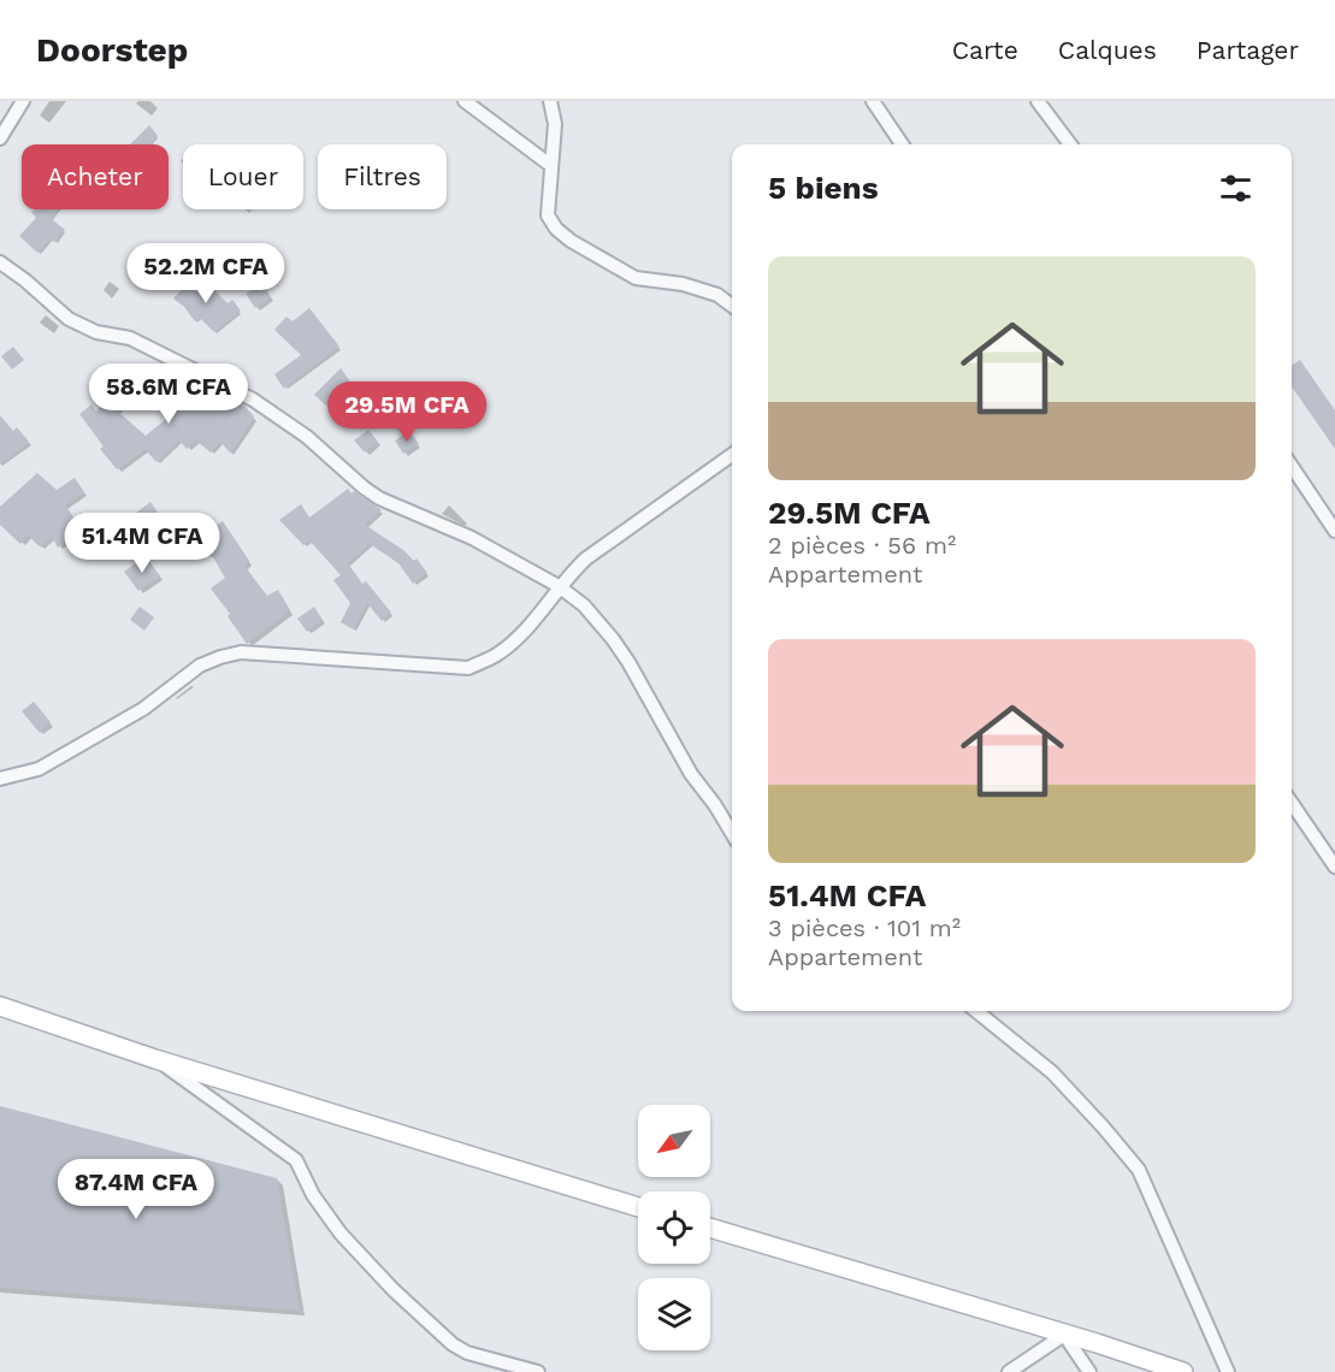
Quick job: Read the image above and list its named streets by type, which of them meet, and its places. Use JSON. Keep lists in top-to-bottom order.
{
  "north": "bottom left",
  "page": {
    "header": "Doorstep",
    "nav": ["Carte", "Calques", "Partager"],
    "chip": ["Acheter", "Louer", "Filtres"],
    "heading": "5 biens",
    "list": [
      {
        "name": "29.5M CFA",
        "note": "2 pièces · 56 m² · Appartement"
      },
      {
        "name": "51.4M CFA",
        "note": "3 pièces · 101 m² · Appartement"
      }
    ],
    "price": [
      "52.2M CFA",
      "58.6M CFA",
      "29.5M CFA",
      "51.4M CFA",
      "87.4M CFA"
    ]
  }
}
